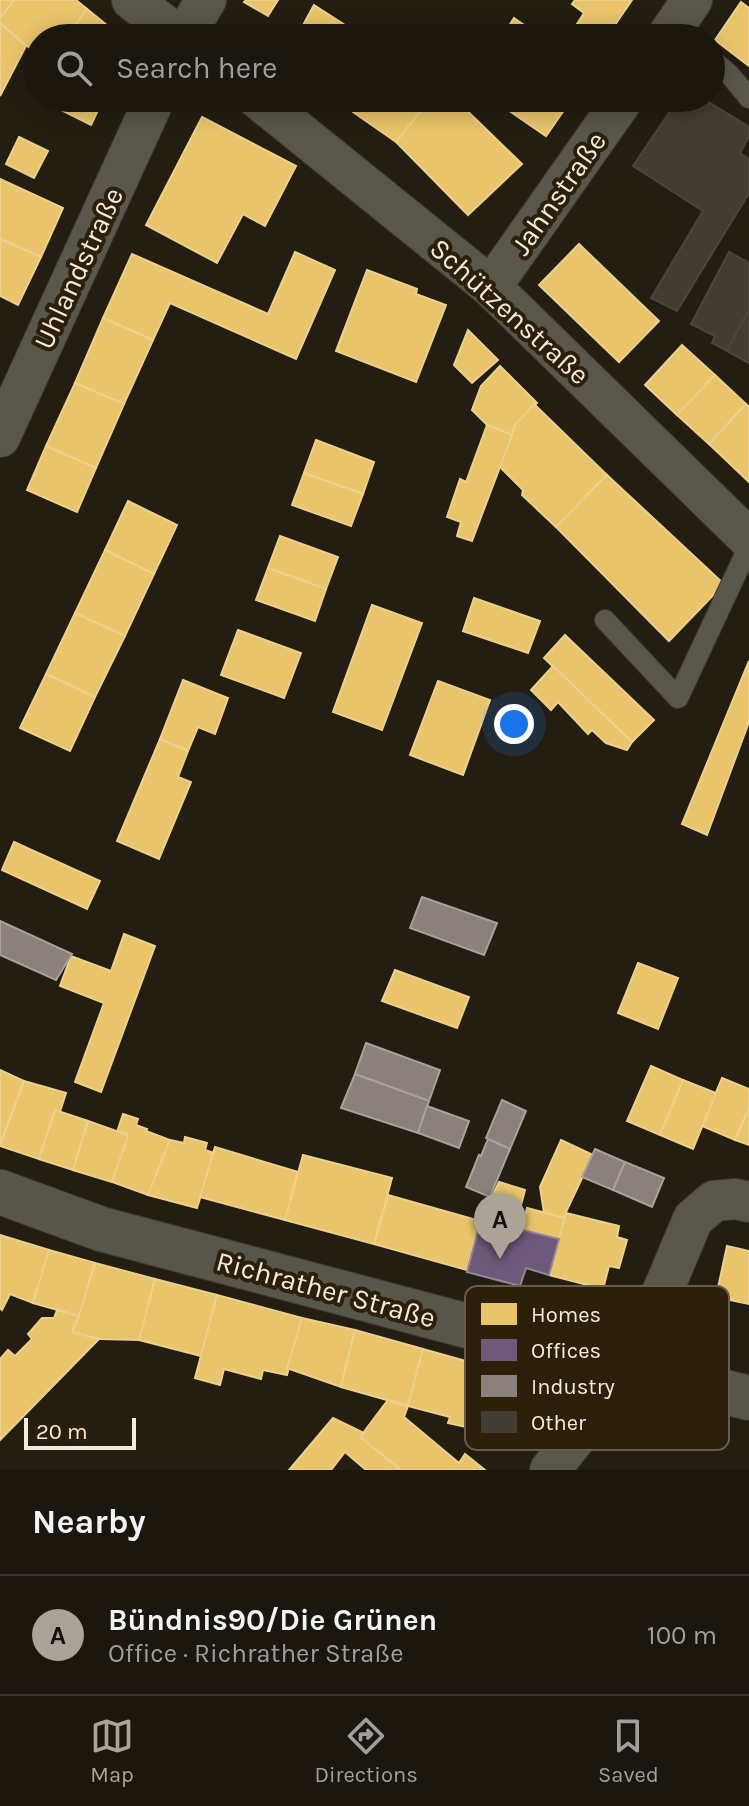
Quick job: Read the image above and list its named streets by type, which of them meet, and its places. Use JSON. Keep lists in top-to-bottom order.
{
  "streets": {
    "main road": ["Richrather Straße"],
    "street": ["Jahnstraße", "Uhlandstraße", "Schützenstraße"]
  },
  "crossings": [
    ["Jahnstraße", "Schützenstraße"]
  ],
  "legend": [
    "Homes",
    "Offices",
    "Industry",
    "Other"
  ],
  "scale_bar": "20 m",
  "page": {
    "search": "Search here",
    "pins": "A",
    "scale": "20 m",
    "heading": "Nearby",
    "list": [
      {
        "mark": "A",
        "name": "Bündnis90/Die Grünen",
        "note": "Office · Richrather Straße",
        "value": "100 m"
      }
    ],
    "nav": ["Map", "Directions", "Saved"]
  }
}
